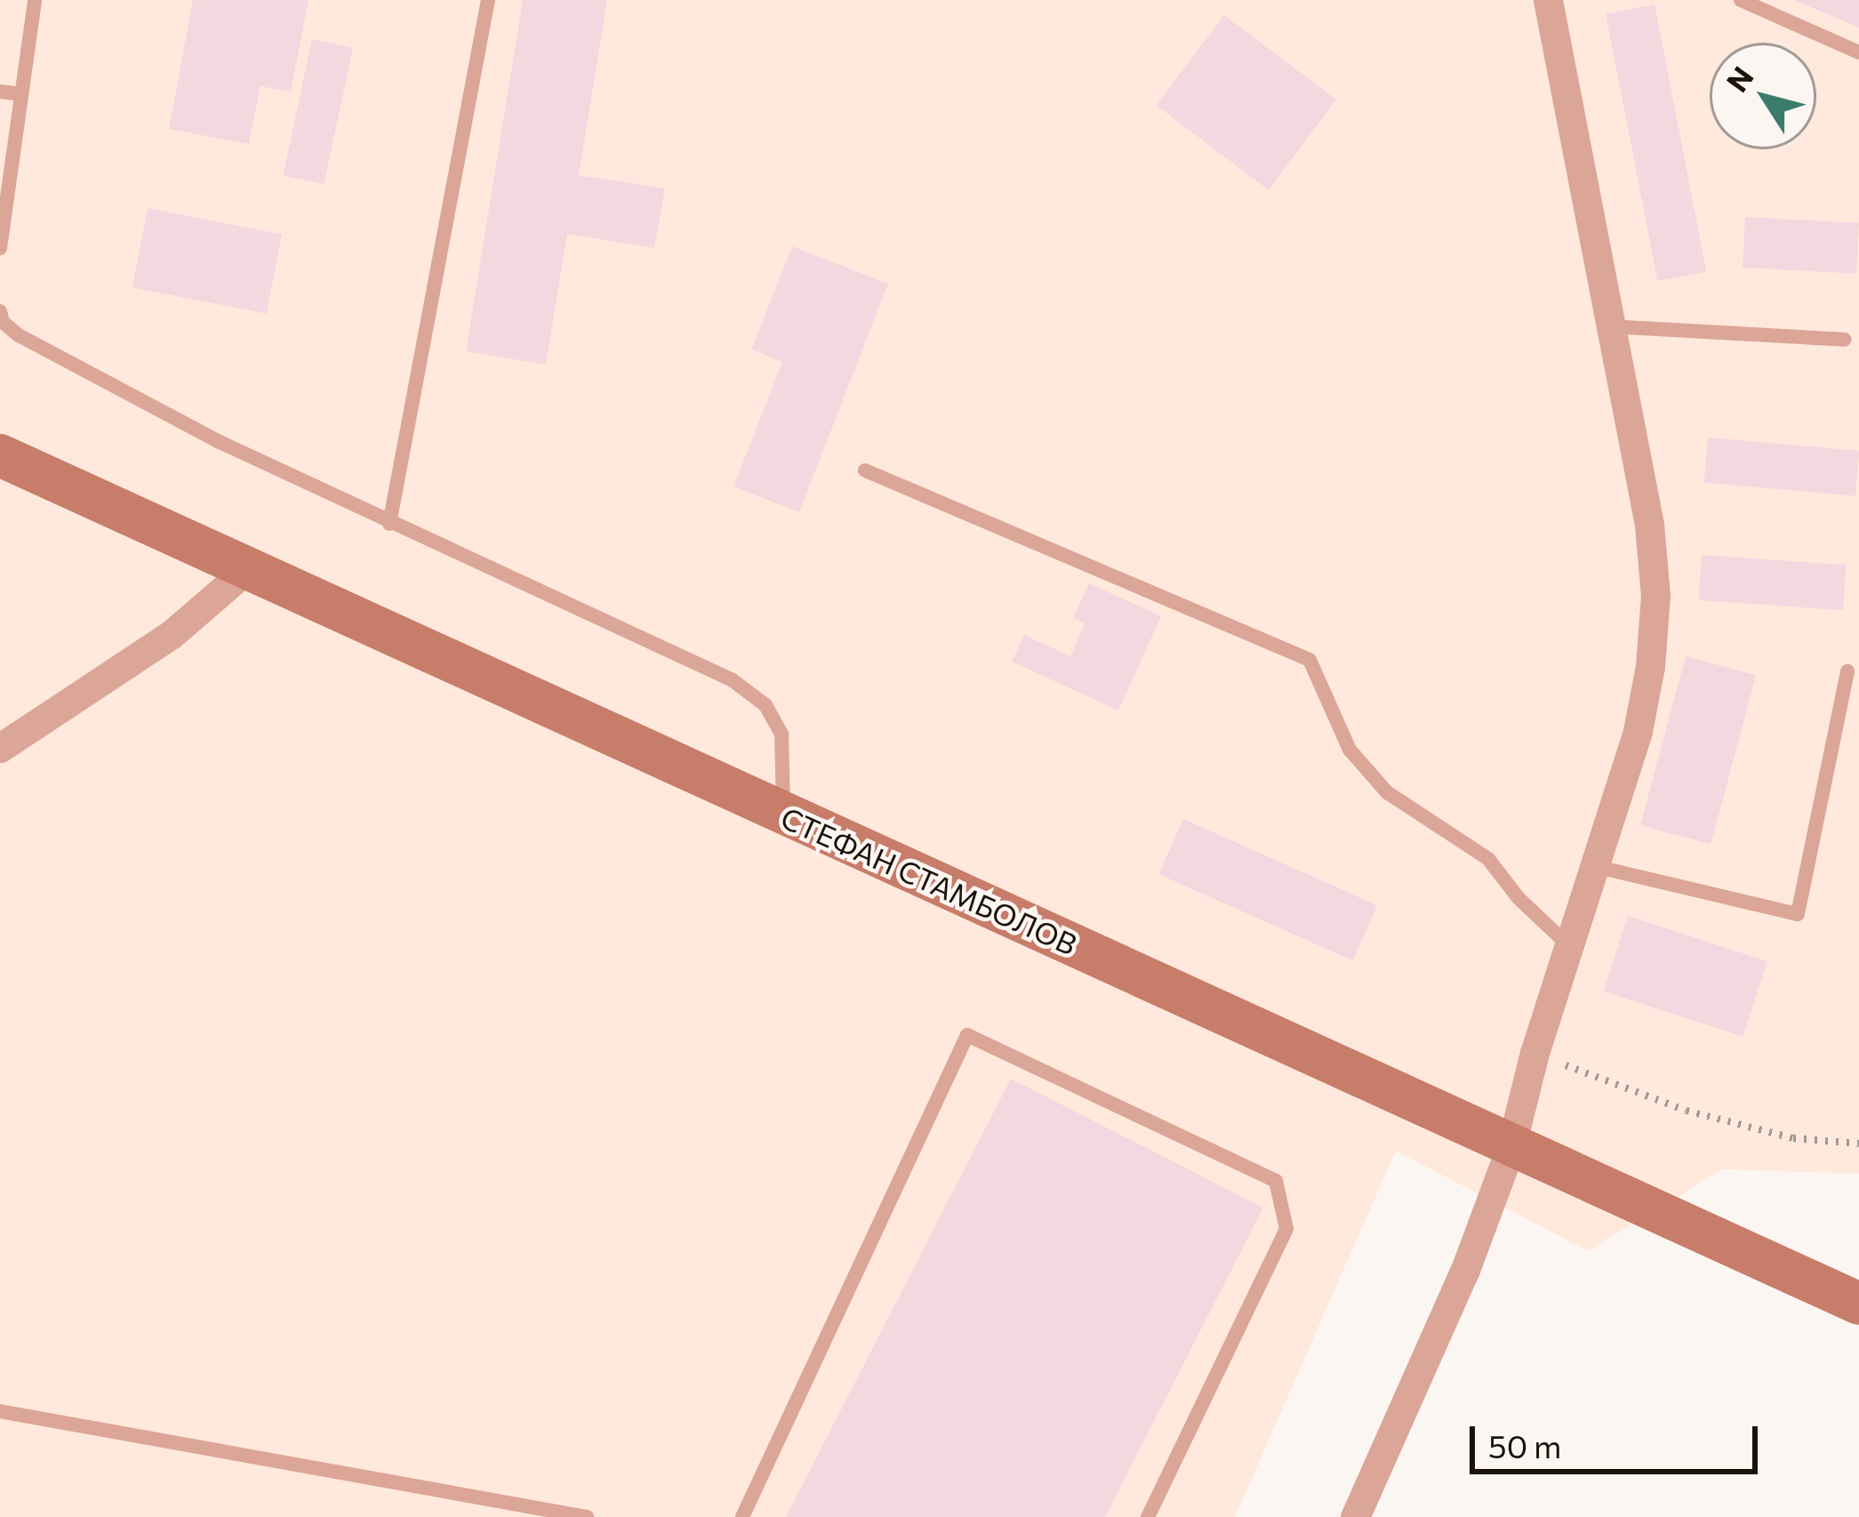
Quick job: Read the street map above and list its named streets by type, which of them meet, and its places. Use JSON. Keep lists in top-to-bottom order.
{
  "streets": {
    "street": ["СТЕФАН СТАМБОЛОВ"]
  },
  "scale_bar": "50 m",
  "north": "top left"
}
